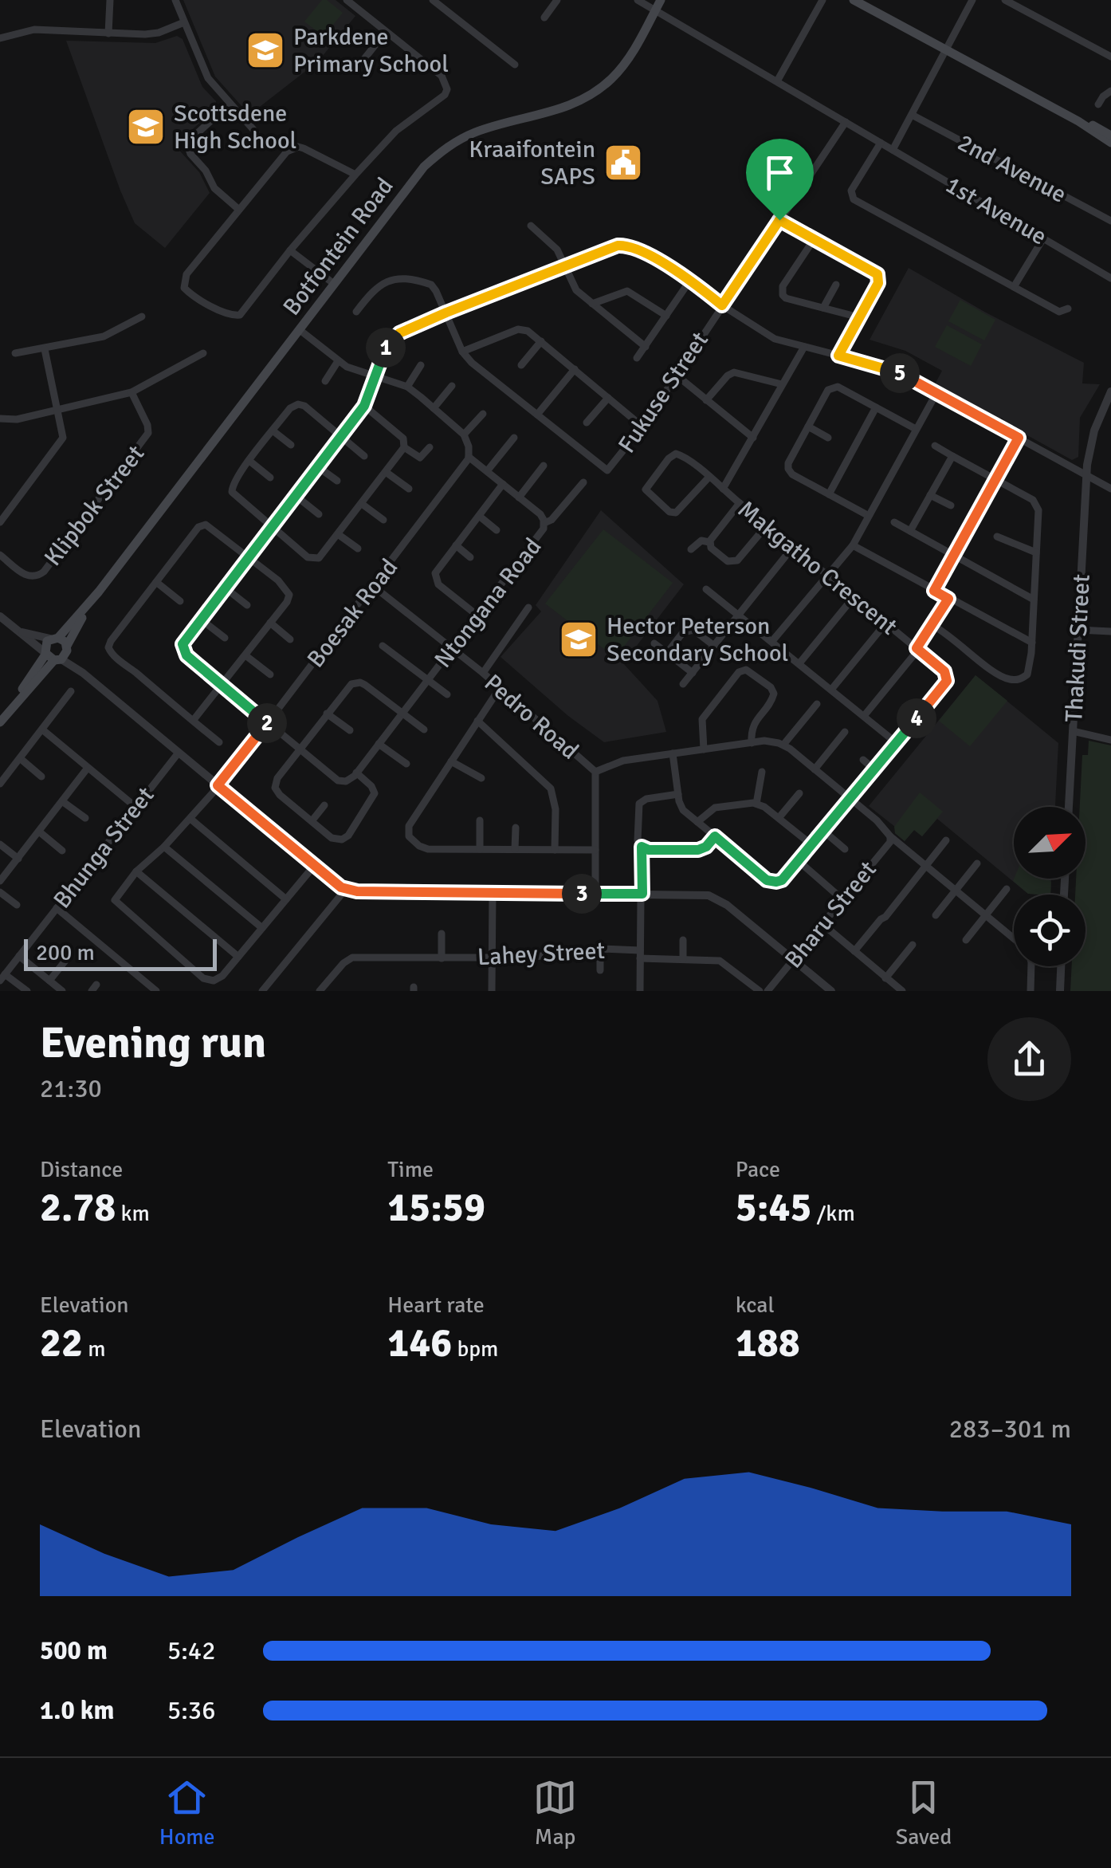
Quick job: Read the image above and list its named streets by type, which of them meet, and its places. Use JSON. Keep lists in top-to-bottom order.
{
  "streets": {
    "main road": ["Botfontein Road"],
    "street": [
      "2nd Avenue",
      "1st Avenue",
      "Fukuse Street",
      "Klipbok Street",
      "Makgatho Crescent",
      "Ntongana Road",
      "Boesak Road",
      "Thakudi Street",
      "Pedro Road",
      "Bhunga Street",
      "Bharu Street",
      "Lahey Street"
    ]
  },
  "crossings": [
    ["1st Avenue", "Fukuse Street"],
    ["Ntongana Road", "Boesak Road"],
    ["Ntongana Road", "Pedro Road"],
    ["Boesak Road", "Pedro Road"]
  ],
  "places": {
    "school or university": ["Parkdene Primary School", "Scottsdene High School", "Hector Peterson Secondary School"],
    "public building": ["Kraaifontein SAPS"]
  },
  "scale_bar": "200 m",
  "north": "top right",
  "page": {
    "pins": [
      "1",
      "5",
      "4",
      "2",
      "3"
    ],
    "scale": "200 m",
    "heading": ["Evening run", "21:30"],
    "stats": [
      ["Distance", "2.78 km"],
      ["Time", "15:59"],
      ["Pace", "5:45 /km"],
      ["Elevation", "22 m"],
      ["Heart rate", "146 bpm"],
      ["kcal", "188"]
    ],
    "chart": ["Elevation", "283–301 m"],
    "list": [
      {
        "name": "500 m",
        "note": "5:42"
      },
      {
        "name": "1.0 km",
        "note": "5:36"
      }
    ],
    "tabs": ["Home", "Map", "Saved"]
  }
}
